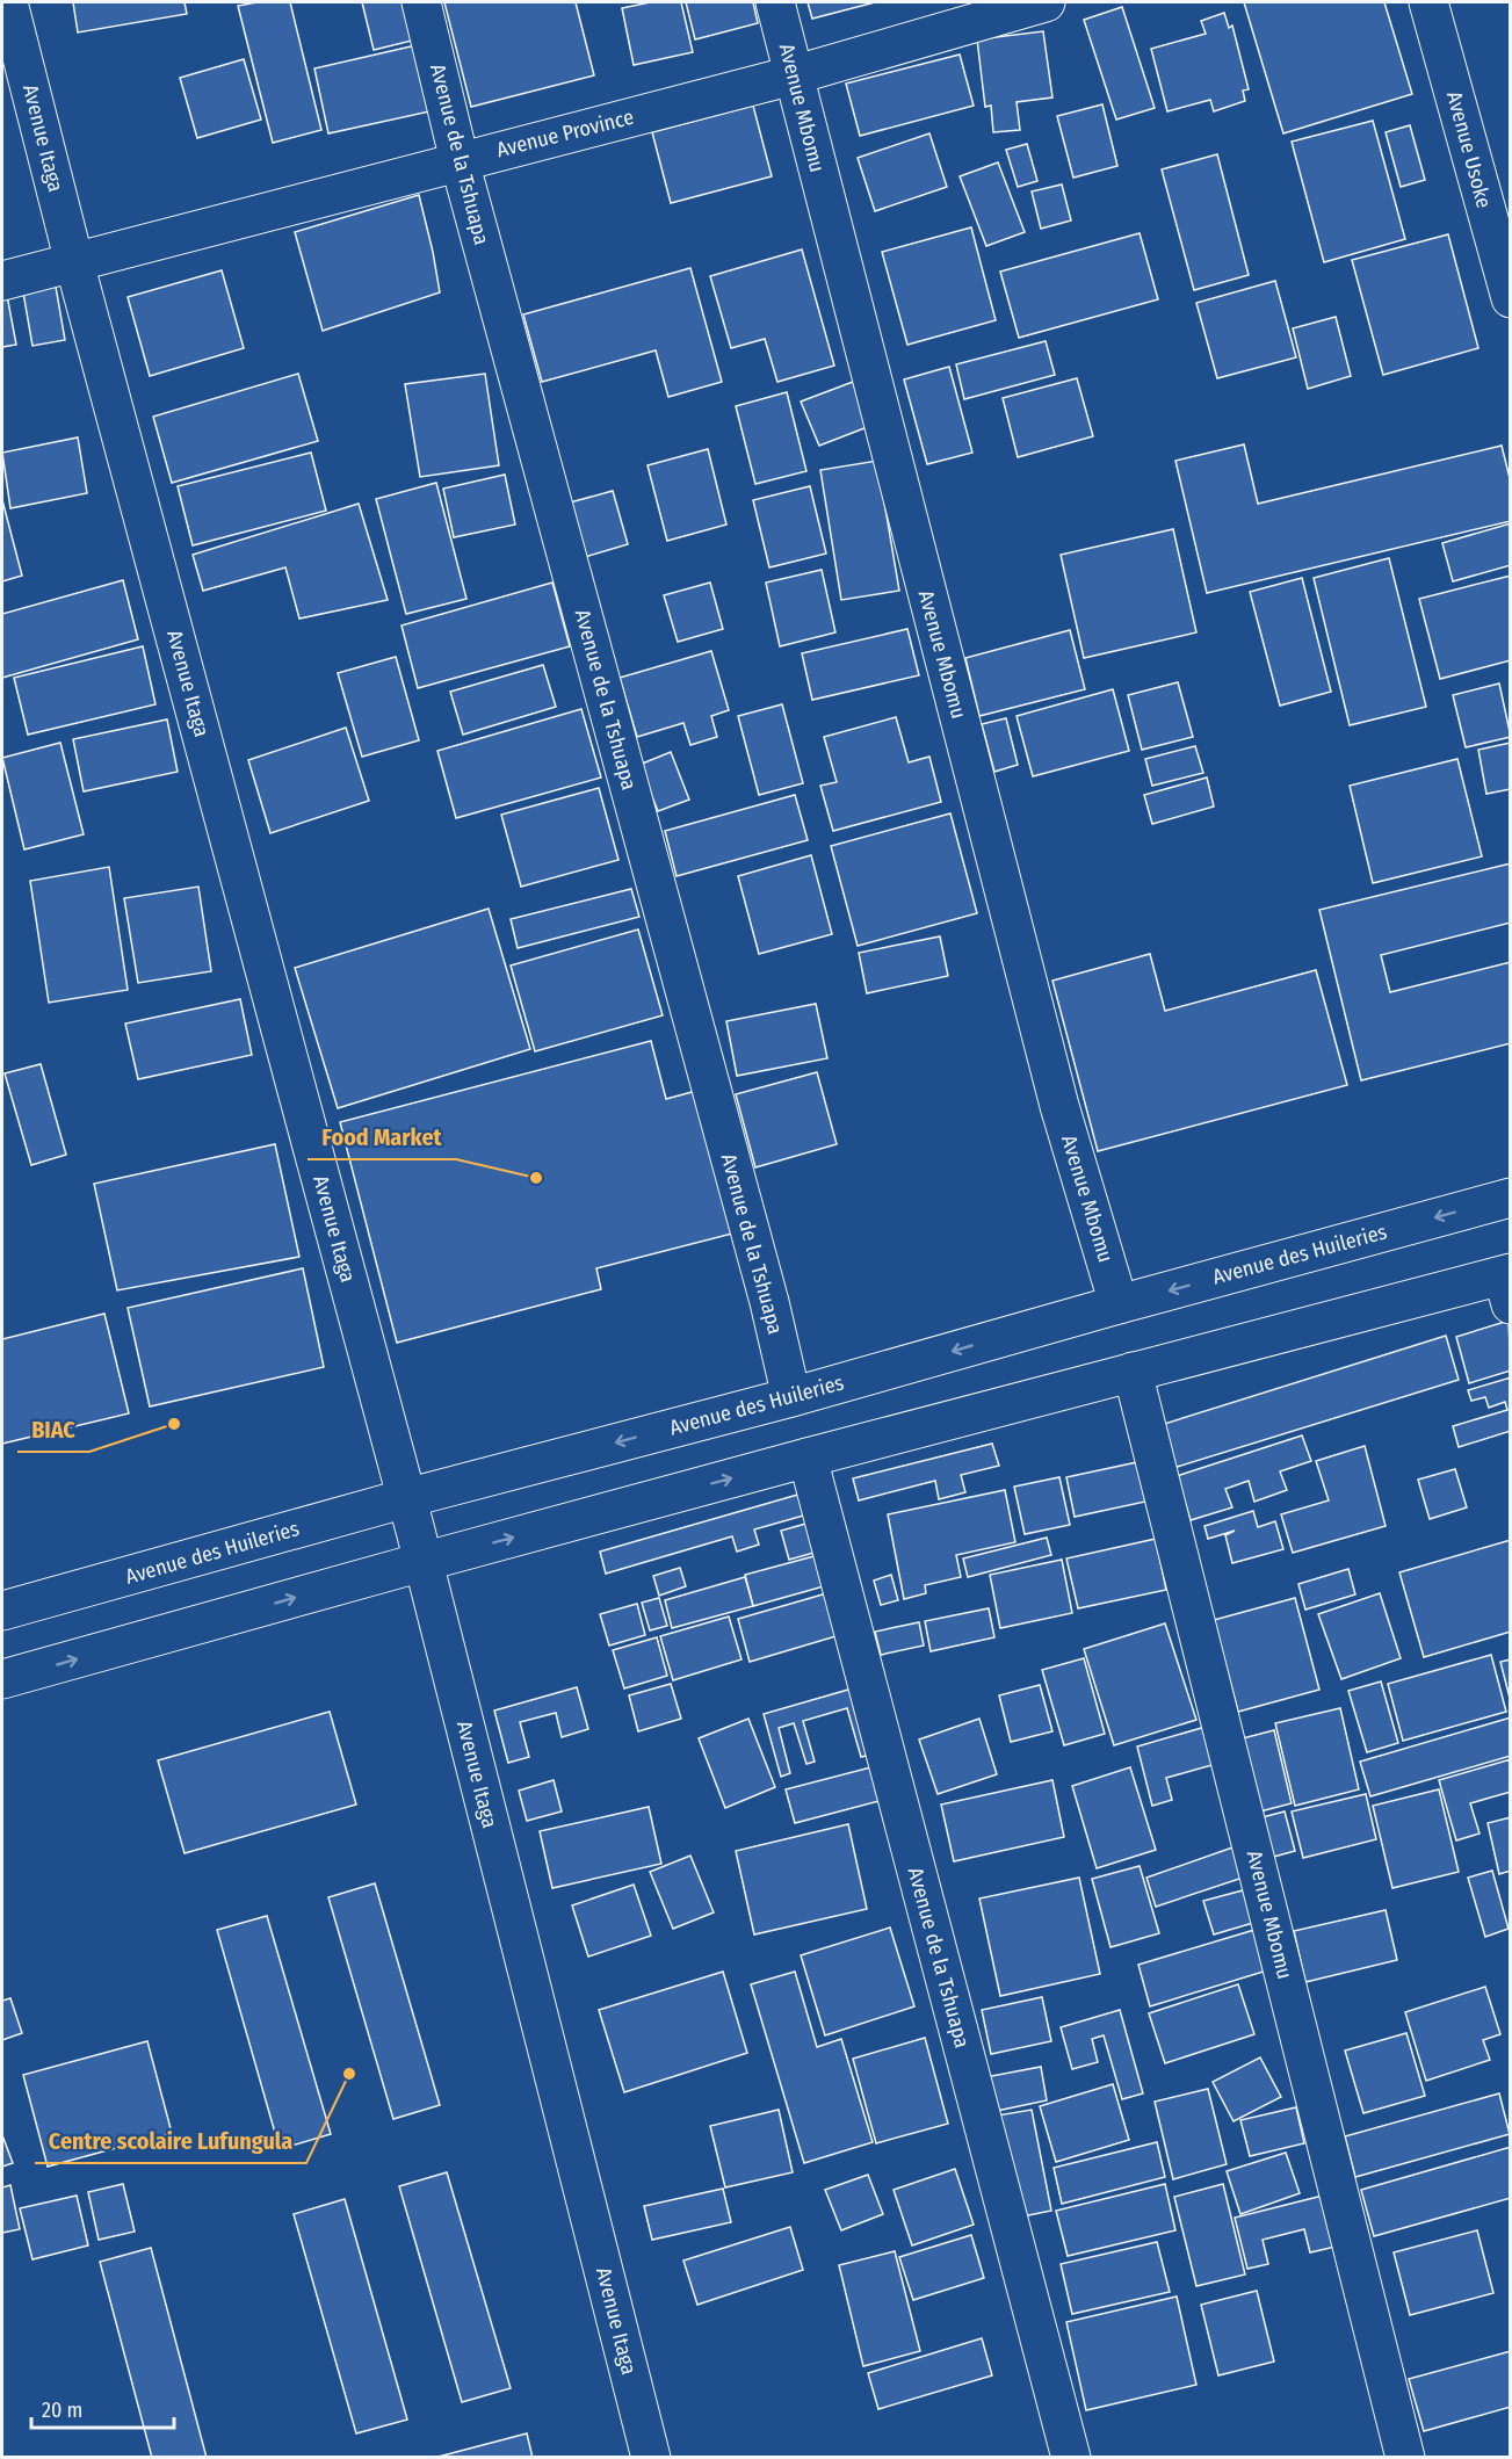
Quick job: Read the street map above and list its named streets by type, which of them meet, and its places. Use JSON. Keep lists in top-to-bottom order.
{
  "streets": {
    "street": [
      "Avenue Mbomu",
      "Avenue Province",
      "Avenue Itaga",
      "Avenue Usoke",
      "Avenue de la Tshuapa",
      "Avenue des Huileries"
    ]
  },
  "crossings": [
    ["Avenue Mbomu", "Avenue Province"],
    ["Avenue Mbomu", "Avenue des Huileries"],
    ["Avenue Province", "Avenue Itaga"],
    ["Avenue Province", "Avenue de la Tshuapa"],
    ["Avenue Itaga", "Avenue des Huileries"],
    ["Avenue de la Tshuapa", "Avenue des Huileries"]
  ],
  "places": ["Food Market", "BIAC", "Centre scolaire Lufungula"],
  "scale_bar": "20 m"
}
